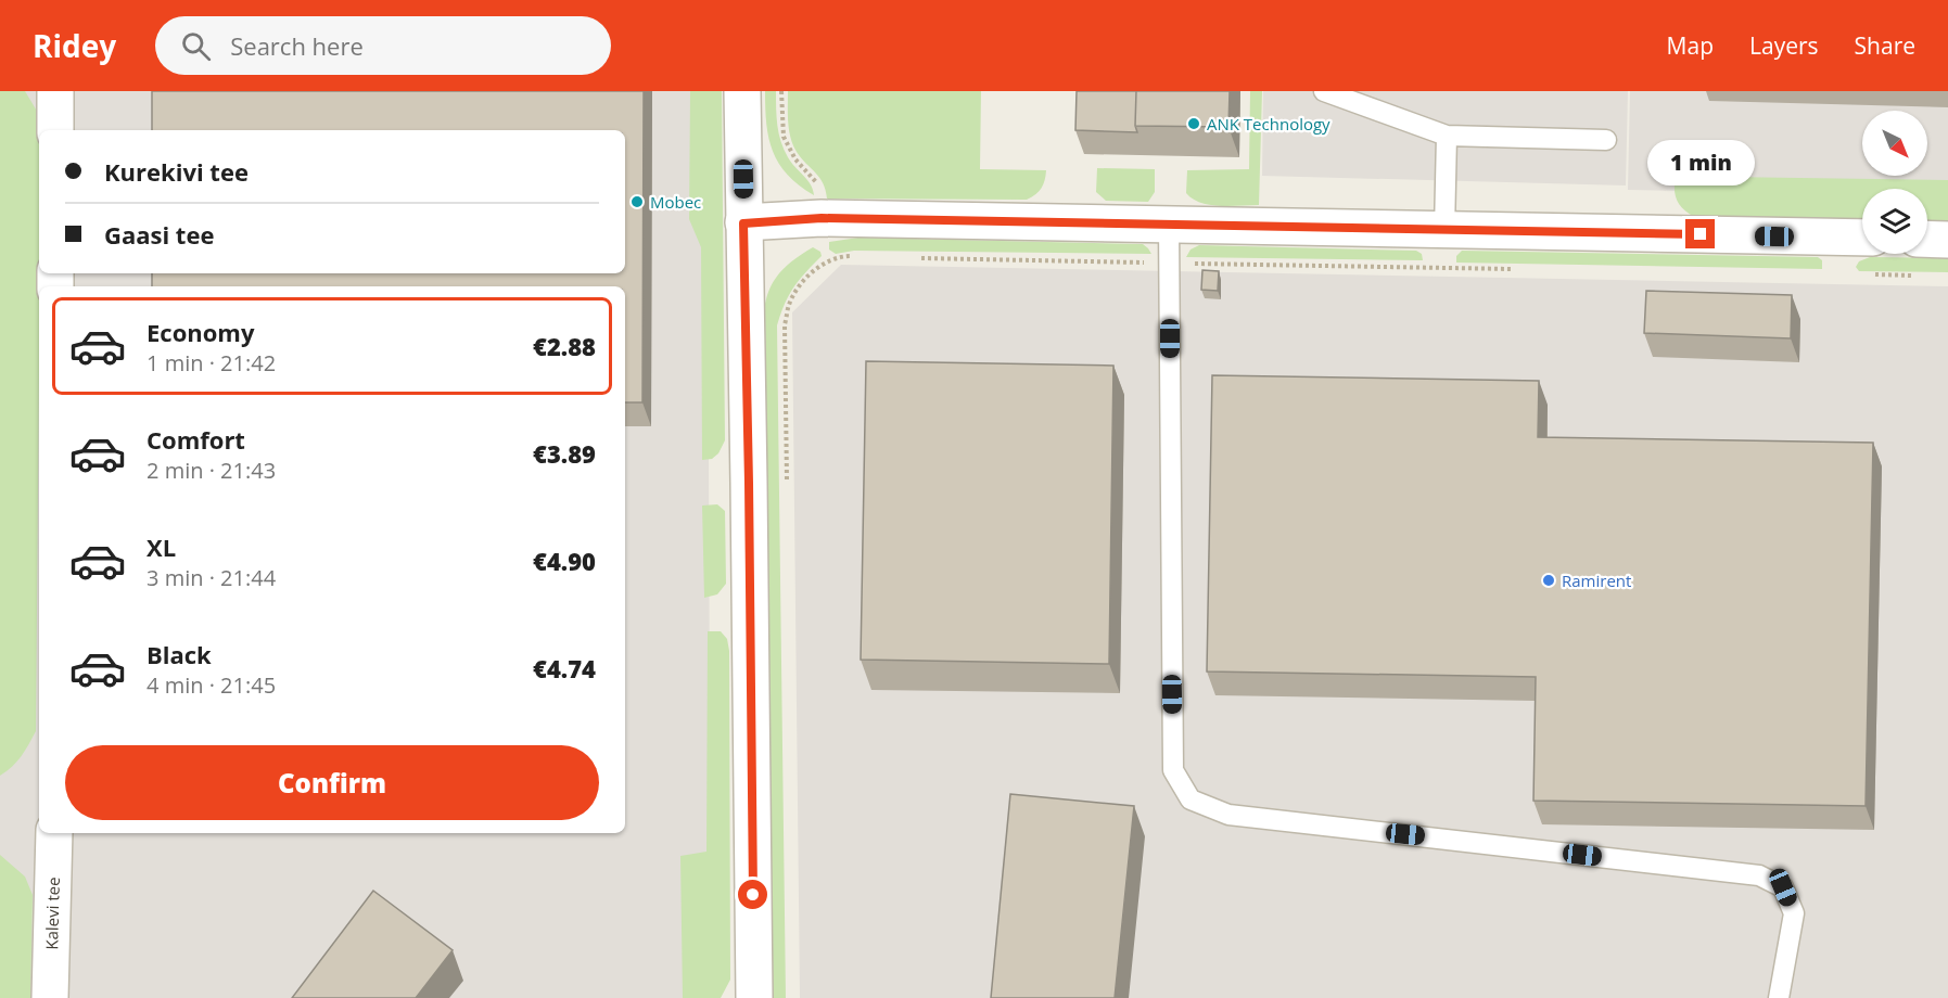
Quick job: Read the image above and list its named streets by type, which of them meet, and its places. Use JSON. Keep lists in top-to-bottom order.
{
  "streets": {
    "street": ["Kalevi tee"]
  },
  "places": ["ANK Technology", "Mobec", "Ramirent"],
  "north": "bottom right",
  "page": {
    "header": "Ridey",
    "search": "Search here",
    "nav": ["Map", "Layers", "Share"],
    "banner": ["Kurekivi tee", "Gaasi tee"],
    "bubble": "1 min",
    "list": [
      {
        "name": "Economy",
        "note": "1 min · 21:42",
        "value": "€2.88"
      },
      {
        "name": "Comfort",
        "note": "2 min · 21:43",
        "value": "€3.89"
      },
      {
        "name": "XL",
        "note": "3 min · 21:44",
        "value": "€4.90"
      },
      {
        "name": "Black",
        "note": "4 min · 21:45",
        "value": "€4.74"
      }
    ],
    "buttons": "Confirm"
  }
}
